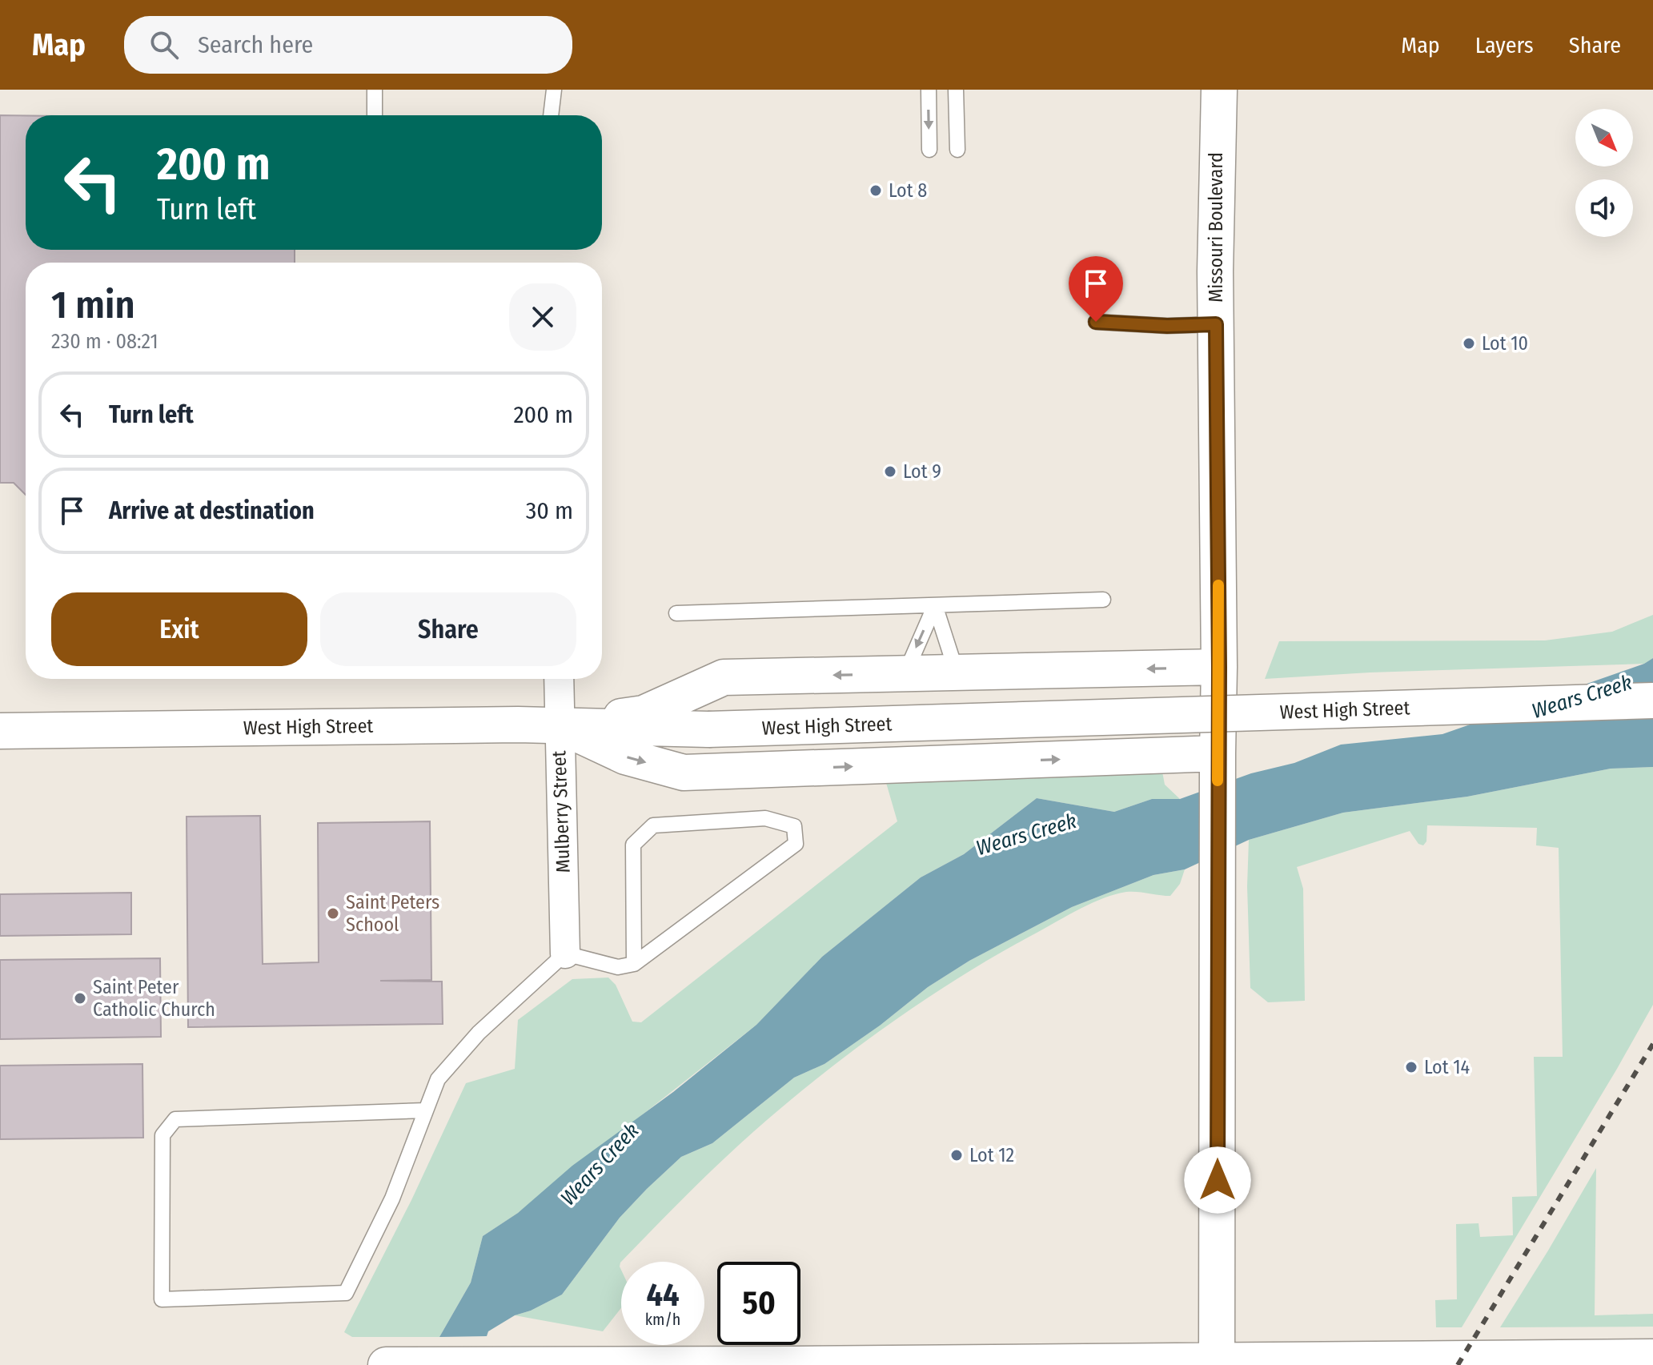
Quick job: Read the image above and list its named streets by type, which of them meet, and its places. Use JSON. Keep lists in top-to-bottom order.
{
  "streets": {
    "street": ["Missouri Boulevard", "West High Street", "Mulberry Street"]
  },
  "crossings": [
    ["West High Street", "Mulberry Street"]
  ],
  "water": ["Wears Creek"],
  "places": [
    "Lot 8",
    "Lot 10",
    "Lot 9",
    "Saint Peters School",
    "Saint Peter Catholic Church",
    "Lot 14",
    "Lot 12"
  ],
  "north": "bottom right",
  "page": {
    "header": "Map",
    "search": "Search here",
    "nav": ["Map", "Layers", "Share"],
    "turn": ["200 m", "Turn left"],
    "heading": ["1 min", "230 m · 08:21"],
    "list": [
      {
        "name": "Turn left",
        "value": "200 m"
      },
      {
        "name": "Arrive at destination",
        "value": "30 m"
      }
    ],
    "buttons": ["Exit", "Share"],
    "speed": "44 km/h",
    "limit": "50"
  }
}
